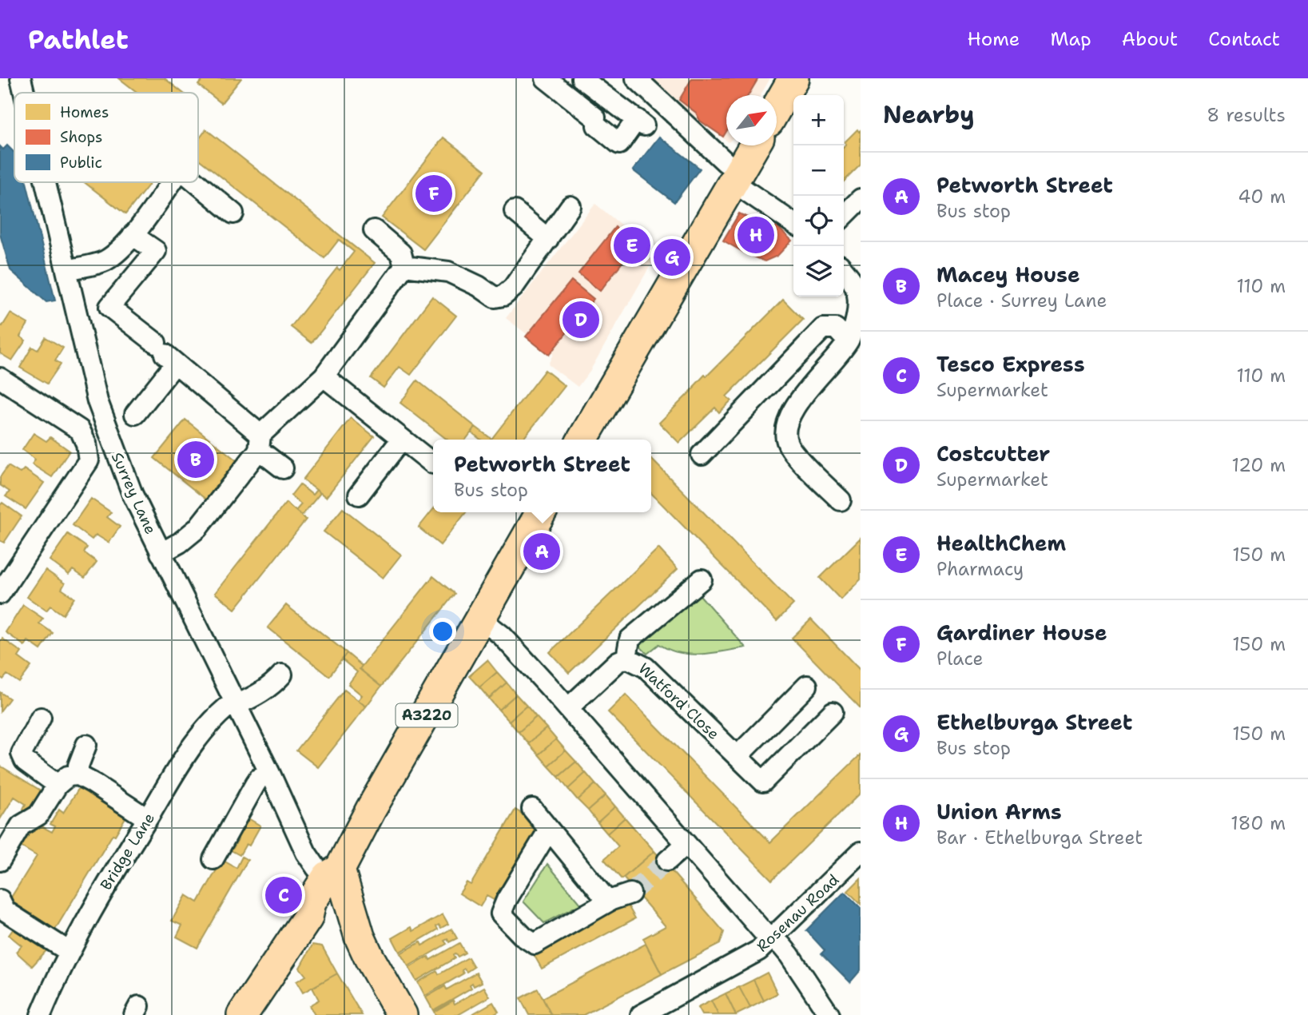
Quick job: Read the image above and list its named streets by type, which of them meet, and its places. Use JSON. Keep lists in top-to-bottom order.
{
  "streets": {
    "highway": ["A3220"],
    "street": [
      "Surrey Lane",
      "Watford Close",
      "Bridge Lane",
      "Rosenau Road"
    ]
  },
  "crossings": [
    ["Surrey Lane", "A3220"],
    ["Surrey Lane", "Bridge Lane"]
  ],
  "legend": ["Homes", "Shops", "Public"],
  "north": "top right",
  "page": {
    "header": "Pathlet",
    "nav": [
      "Home",
      "Map",
      "About",
      "Contact"
    ],
    "heading": ["Nearby", "8 results"],
    "map_buttons": ["+", "−"],
    "list": [
      {
        "mark": "A",
        "name": "Petworth Street",
        "note": "Bus stop",
        "value": "40 m"
      },
      {
        "mark": "B",
        "name": "Macey House",
        "note": "Place · Surrey Lane",
        "value": "110 m"
      },
      {
        "mark": "C",
        "name": "Tesco Express",
        "note": "Supermarket",
        "value": "110 m"
      },
      {
        "mark": "D",
        "name": "Costcutter",
        "note": "Supermarket",
        "value": "120 m"
      },
      {
        "mark": "E",
        "name": "HealthChem",
        "note": "Pharmacy",
        "value": "150 m"
      },
      {
        "mark": "F",
        "name": "Gardiner House",
        "note": "Place",
        "value": "150 m"
      },
      {
        "mark": "G",
        "name": "Ethelburga Street",
        "note": "Bus stop",
        "value": "150 m"
      },
      {
        "mark": "H",
        "name": "Union Arms",
        "note": "Bar · Ethelburga Street",
        "value": "180 m"
      }
    ],
    "pins": [
      "F",
      "H",
      "E",
      "G",
      "D",
      "B",
      "A",
      "C"
    ],
    "popup": ["Petworth Street", "Bus stop"]
  }
}
